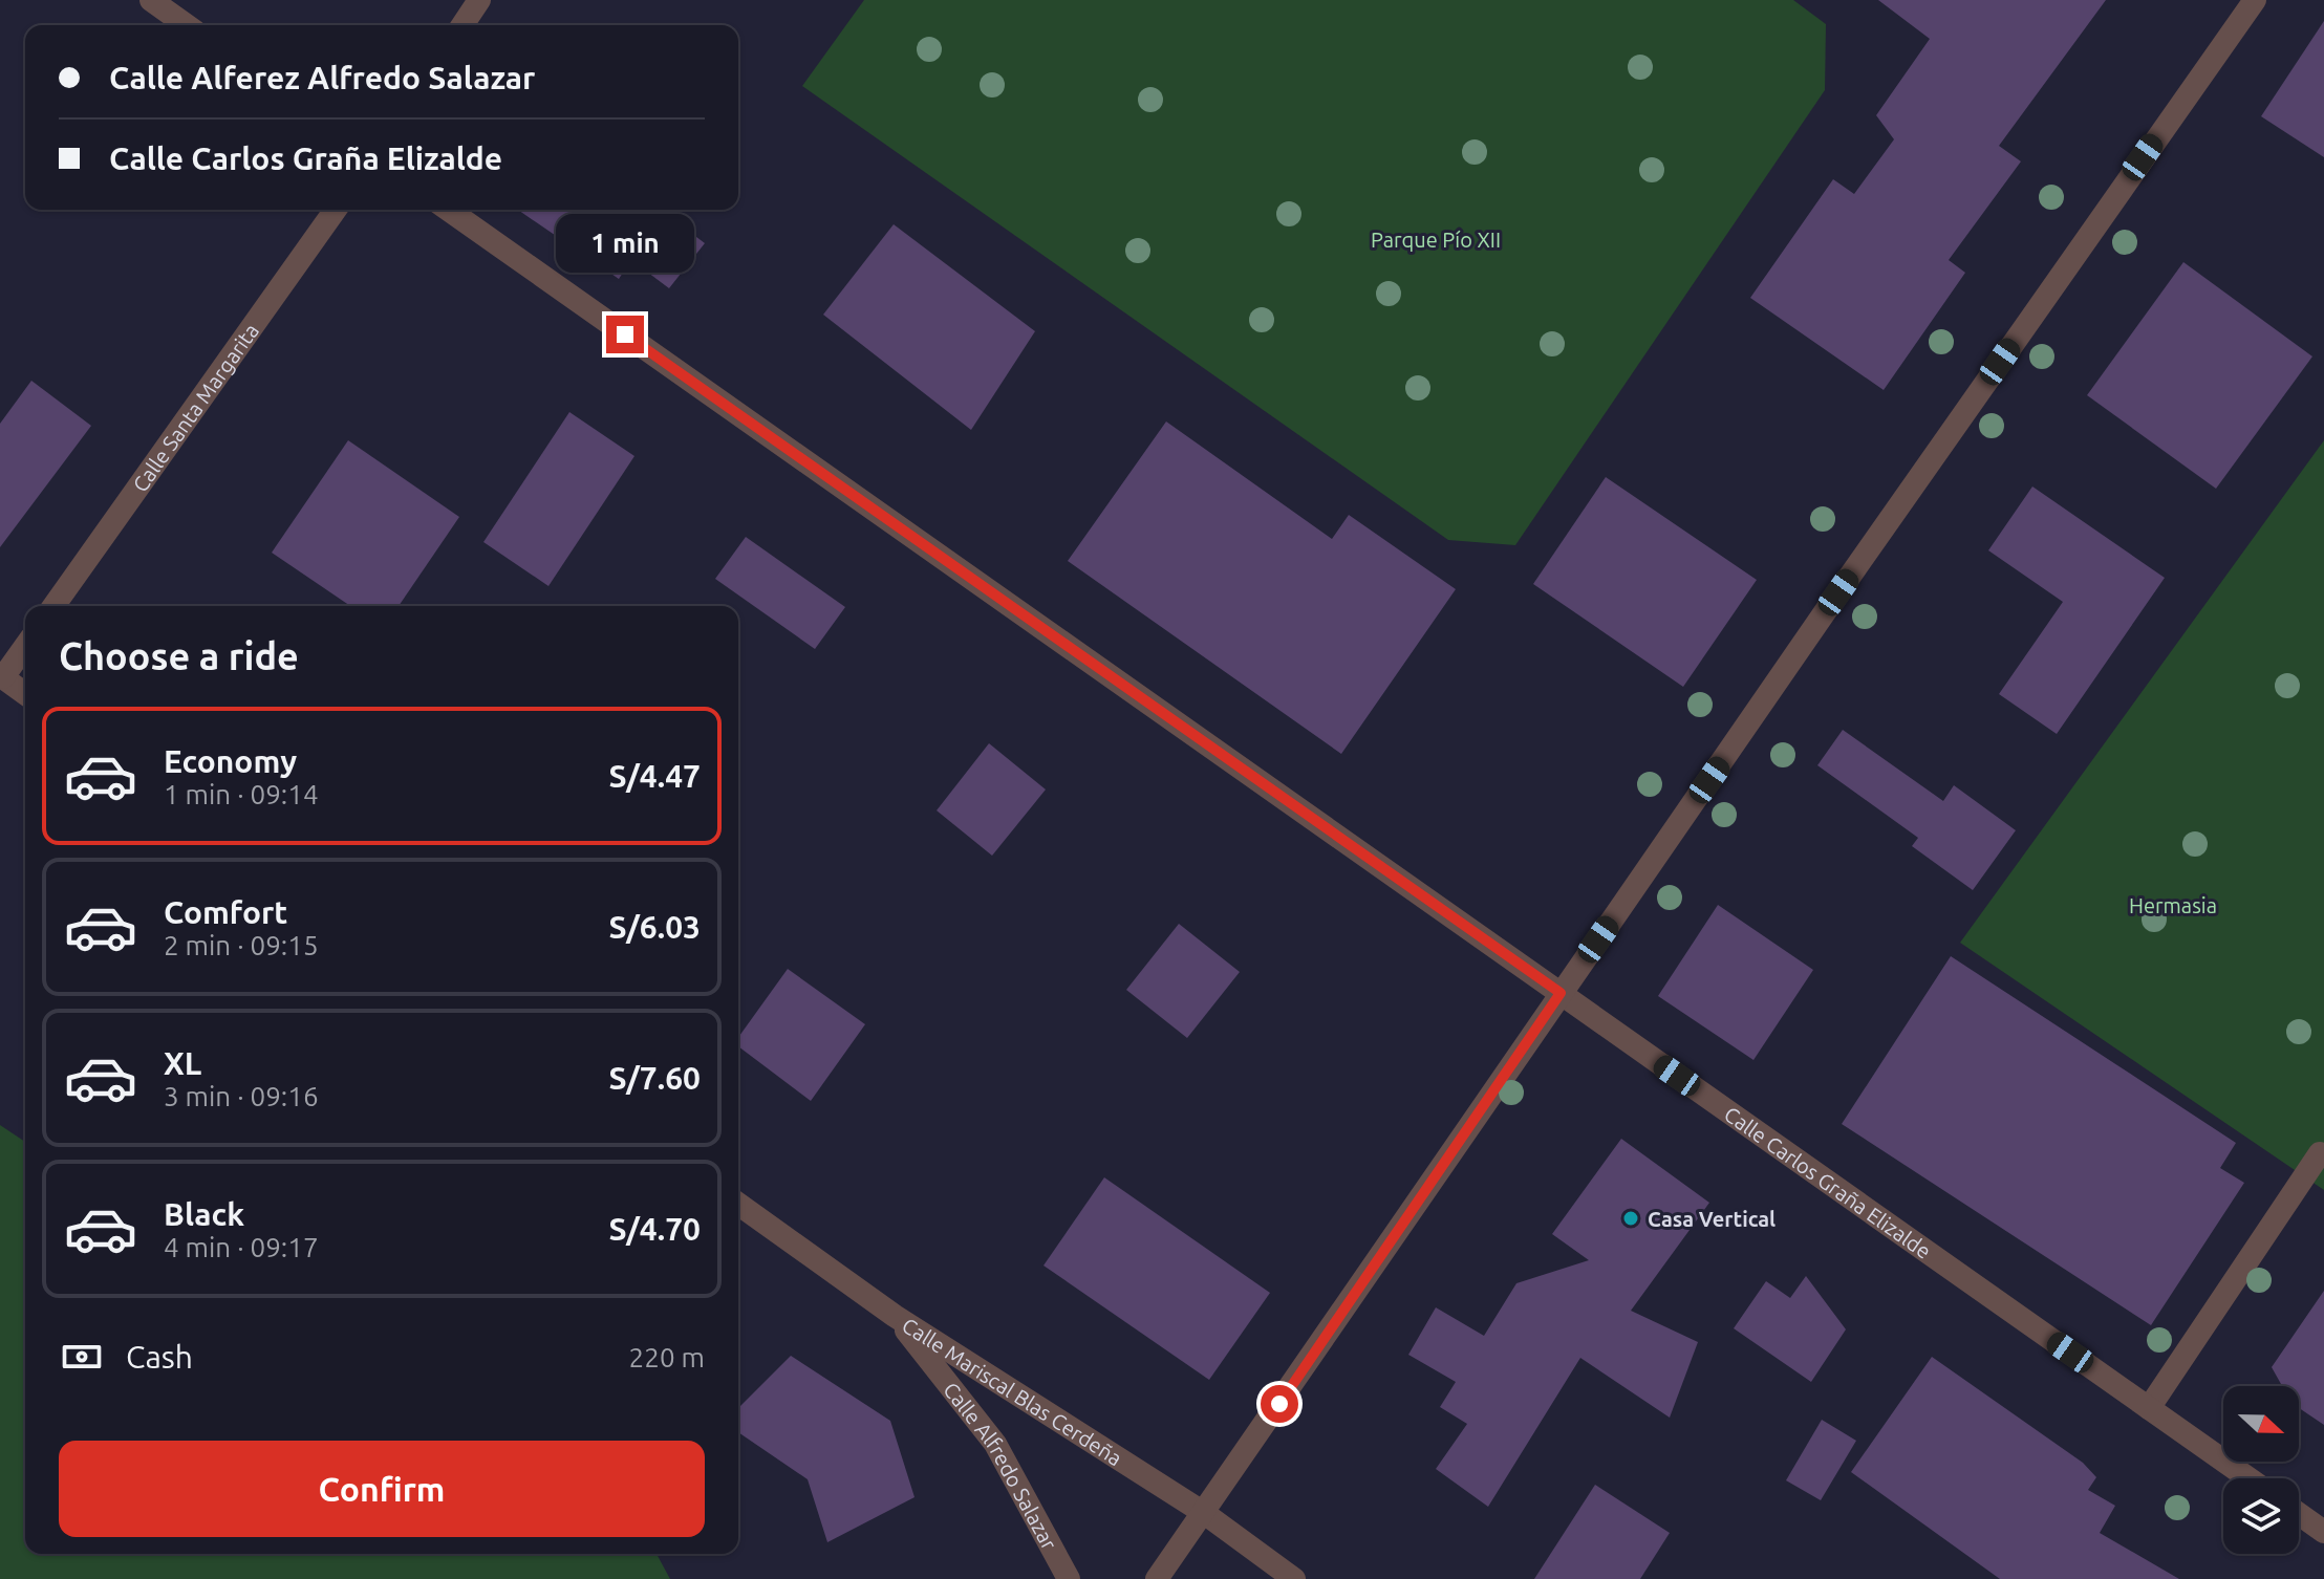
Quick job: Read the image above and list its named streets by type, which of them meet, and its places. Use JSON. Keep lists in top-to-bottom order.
{
  "streets": {
    "street": [
      "Calle Santa Margarita",
      "Calle Carlos Graña Elizalde",
      "Calle Mariscal Blas Cerdeña",
      "Calle Alfredo Salazar"
    ]
  },
  "crossings": [
    ["Calle Mariscal Blas Cerdeña", "Calle Alfredo Salazar"]
  ],
  "parks": ["Parque Pío XII", "Hermasia"],
  "places": ["Casa Vertical"],
  "north": "right",
  "page": {
    "banner": ["Calle Alferez Alfredo Salazar", "Calle Carlos Graña Elizalde"],
    "bubble": "1 min",
    "heading": "Choose a ride",
    "list": [
      {
        "name": "Economy",
        "note": "1 min · 09:14",
        "value": "S/4.47"
      },
      {
        "name": "Comfort",
        "note": "2 min · 09:15",
        "value": "S/6.03"
      },
      {
        "name": "XL",
        "note": "3 min · 09:16",
        "value": "S/7.60"
      },
      {
        "name": "Black",
        "note": "4 min · 09:17",
        "value": "S/4.70"
      }
    ],
    "pay": ["Cash", "220 m"],
    "buttons": "Confirm"
  }
}
